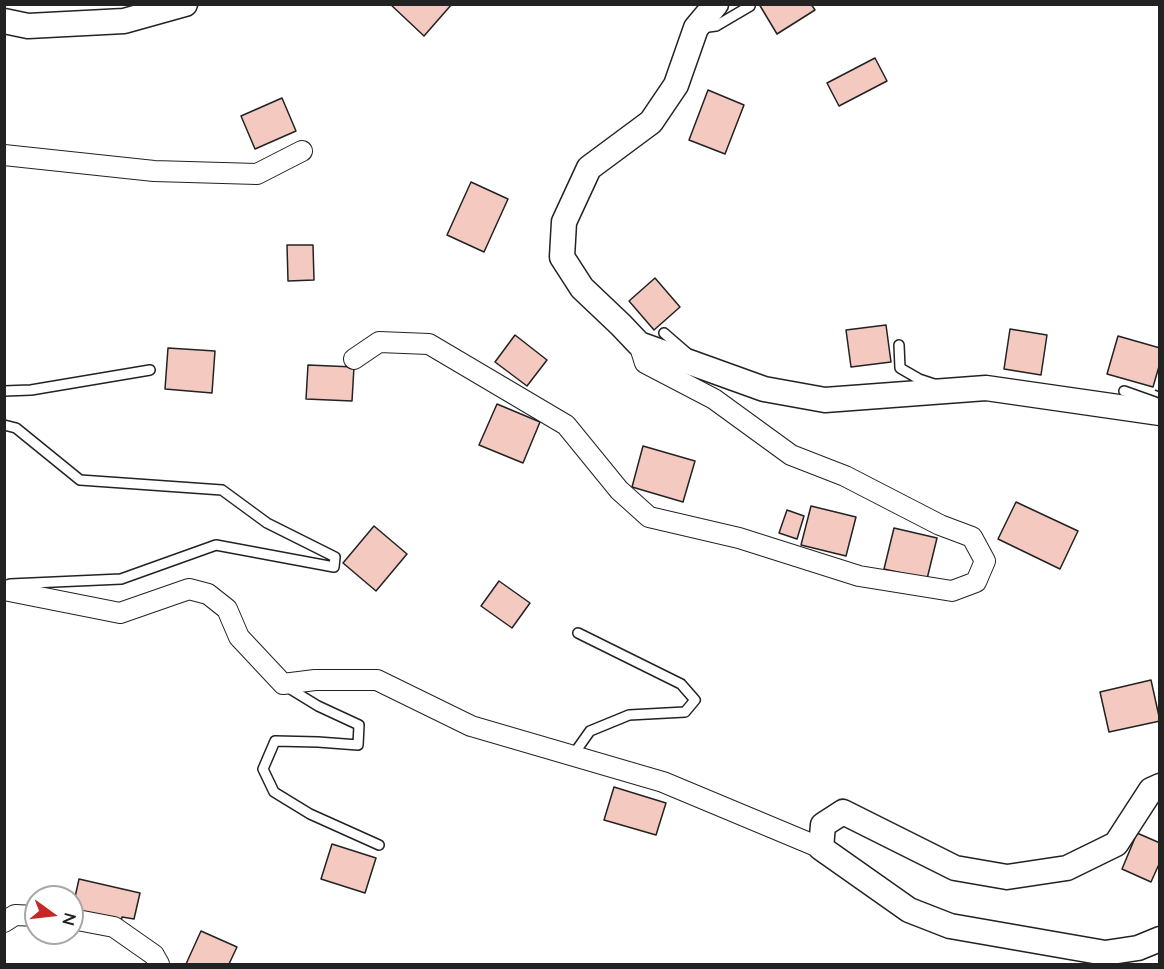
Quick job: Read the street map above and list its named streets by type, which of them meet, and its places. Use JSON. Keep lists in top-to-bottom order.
{
  "north": "right"
}
